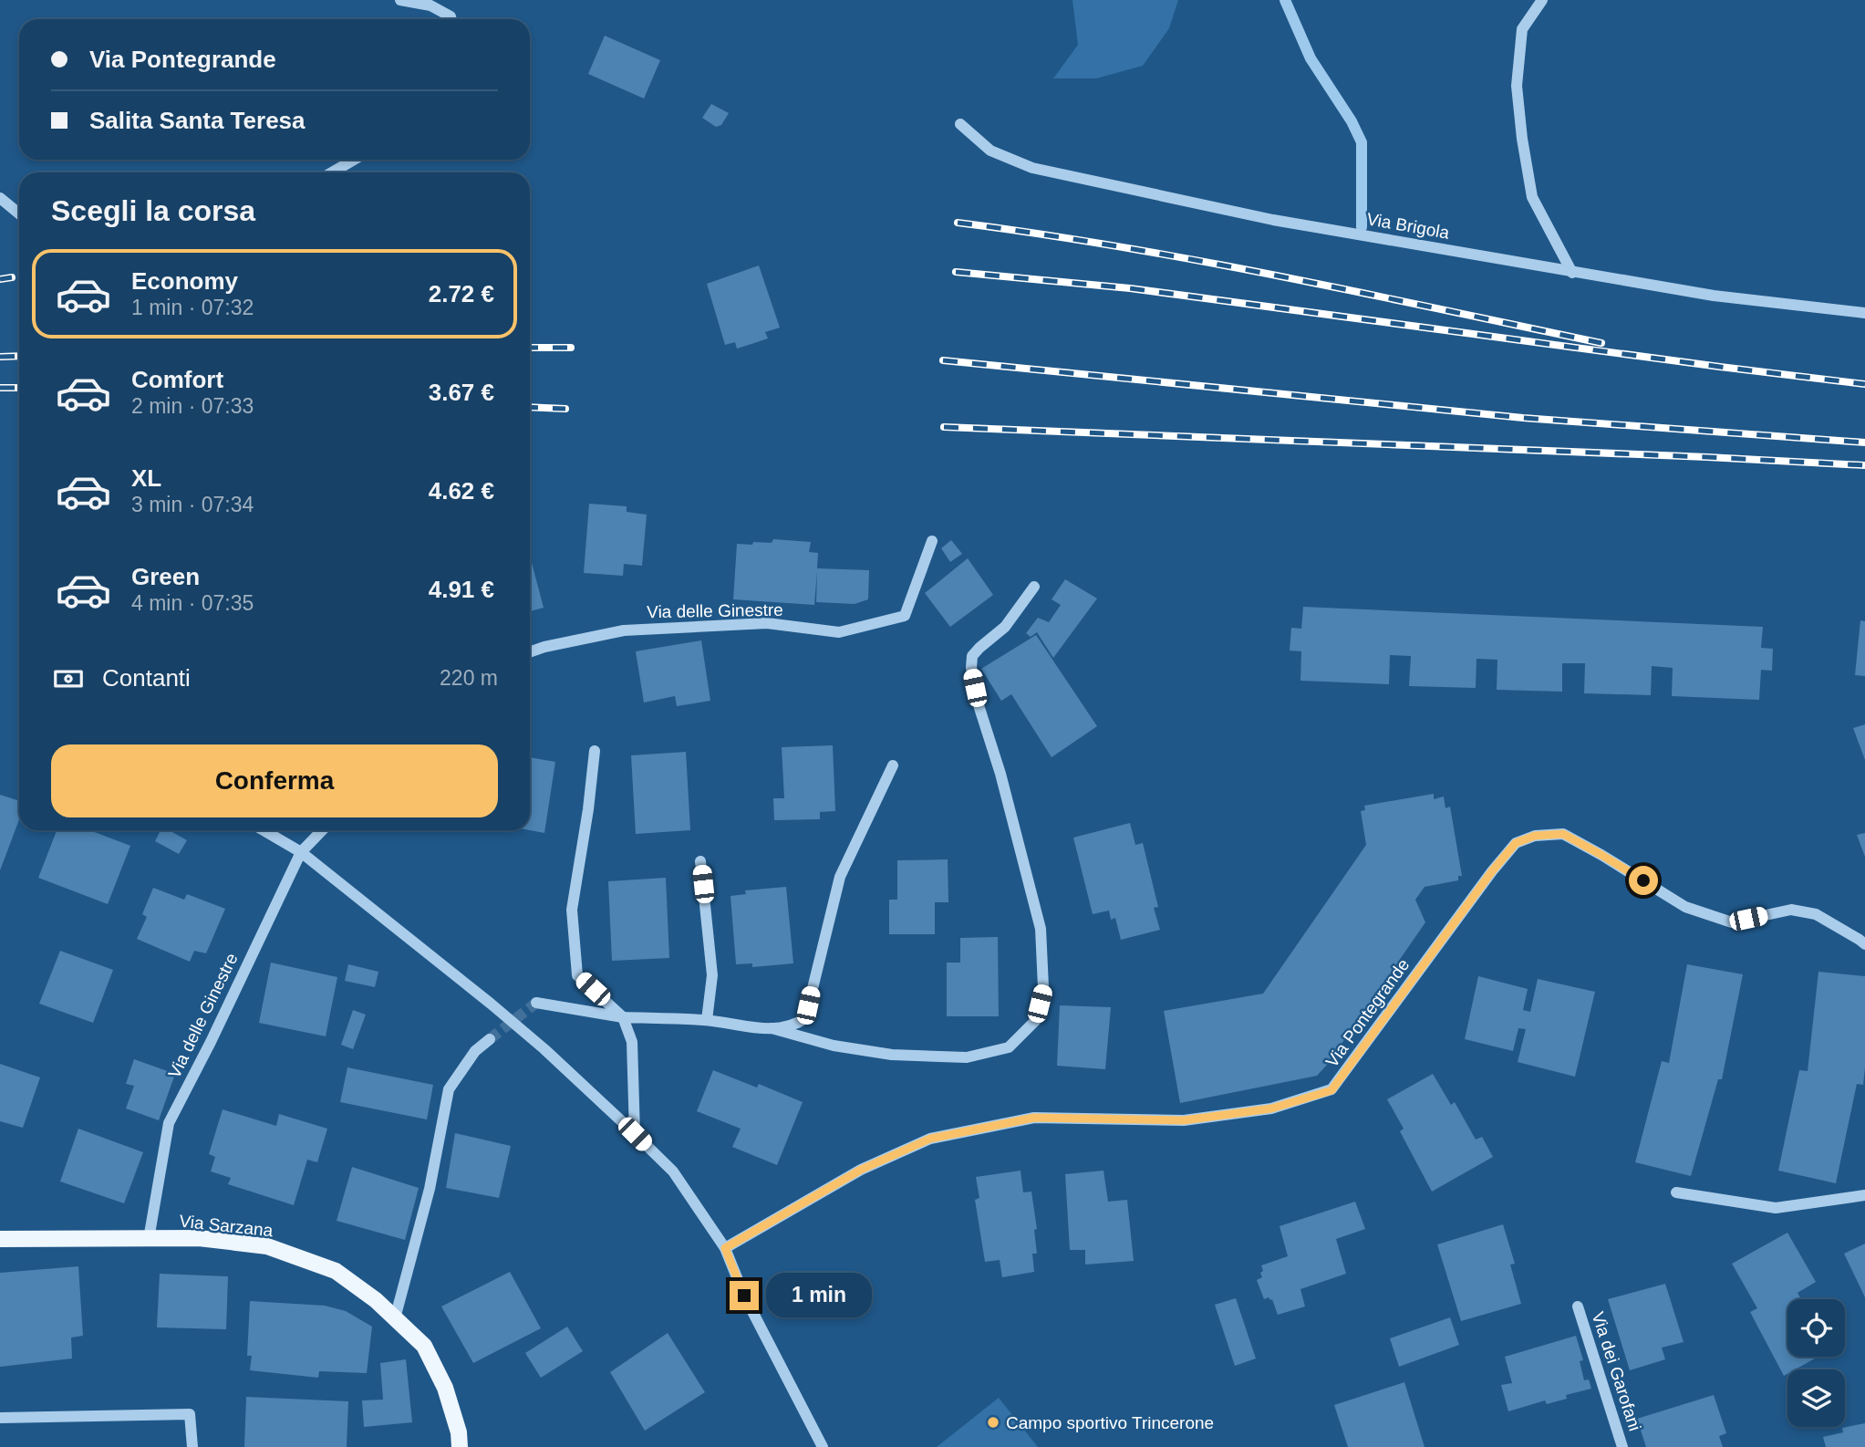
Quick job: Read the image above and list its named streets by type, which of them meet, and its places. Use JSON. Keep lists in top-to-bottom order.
{
  "streets": {
    "main road": ["Via Sarzana"],
    "street": [
      "Via Brigola",
      "Via delle Ginestre",
      "Via Pontegrande",
      "Via dei Garofani"
    ]
  },
  "crossings": [
    ["Via delle Ginestre", "Via Sarzana"]
  ],
  "places": ["Campo sportivo Trincerone"],
  "page": {
    "banner": ["Via Pontegrande", "Salita Santa Teresa"],
    "heading": "Scegli la corsa",
    "list": [
      {
        "name": "Economy",
        "note": "1 min · 07:32",
        "value": "2.72 €"
      },
      {
        "name": "Comfort",
        "note": "2 min · 07:33",
        "value": "3.67 €"
      },
      {
        "name": "XL",
        "note": "3 min · 07:34",
        "value": "4.62 €"
      },
      {
        "name": "Green",
        "note": "4 min · 07:35",
        "value": "4.91 €"
      }
    ],
    "pay": ["Contanti", "220 m"],
    "buttons": "Conferma",
    "bubble": "1 min"
  }
}
